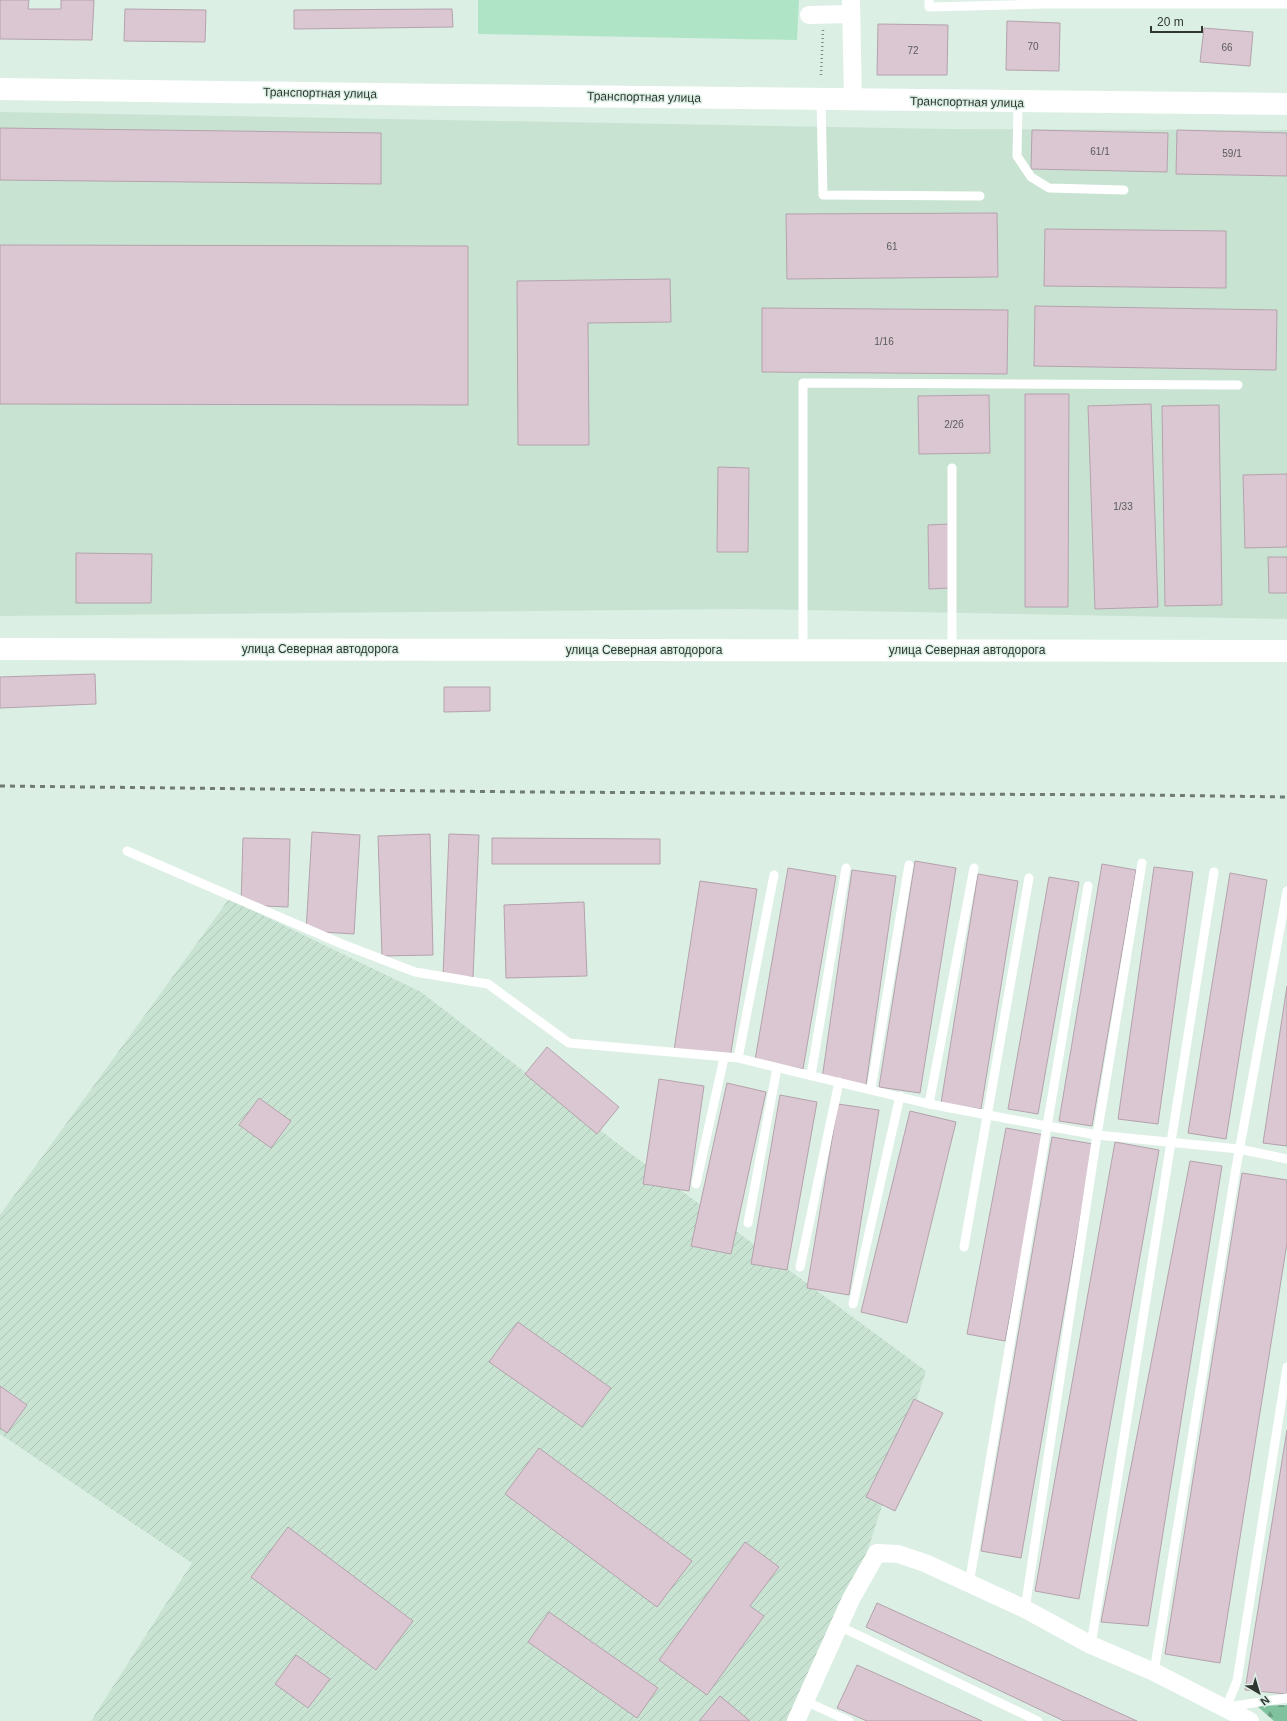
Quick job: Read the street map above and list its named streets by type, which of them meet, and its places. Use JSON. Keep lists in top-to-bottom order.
{
  "streets": {
    "street": ["Транспортная улица", "улица Северная автодорога"]
  },
  "house_numbers": [
    "70",
    "66",
    "72",
    "61/1",
    "59/1",
    "61",
    "1/16",
    "2/2б",
    "1/33"
  ],
  "scale_bar": "20 m",
  "north": "bottom right"
}
